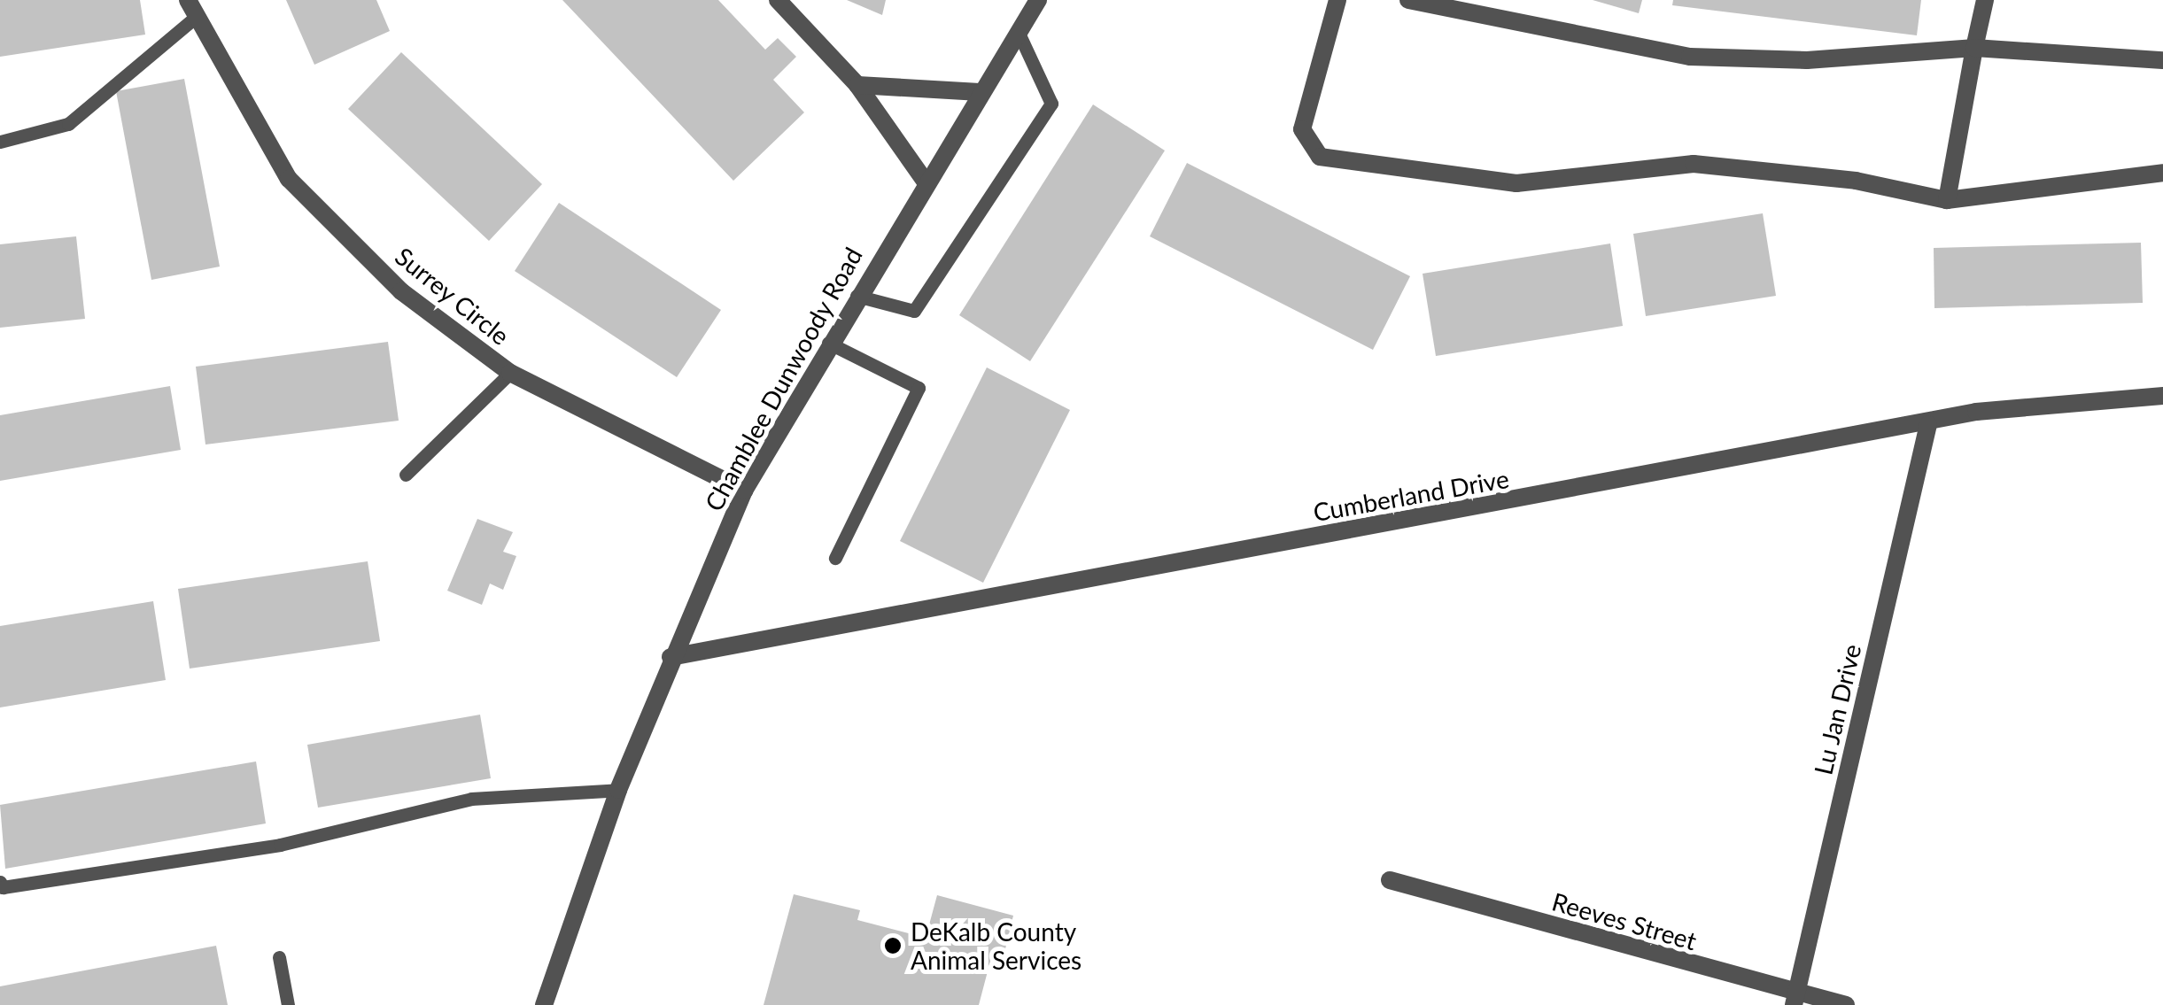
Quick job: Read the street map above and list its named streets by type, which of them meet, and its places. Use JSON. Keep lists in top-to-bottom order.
{
  "streets": {
    "street": [
      "Surrey Circle",
      "Chamblee Dunwoody Road",
      "Cumberland Drive",
      "Lu Jan Drive",
      "Reeves Street"
    ]
  },
  "crossings": [
    ["Surrey Circle", "Chamblee Dunwoody Road"],
    ["Chamblee Dunwoody Road", "Cumberland Drive"],
    ["Cumberland Drive", "Lu Jan Drive"],
    ["Lu Jan Drive", "Reeves Street"]
  ],
  "places": ["DeKalb County Animal Services"]
}
